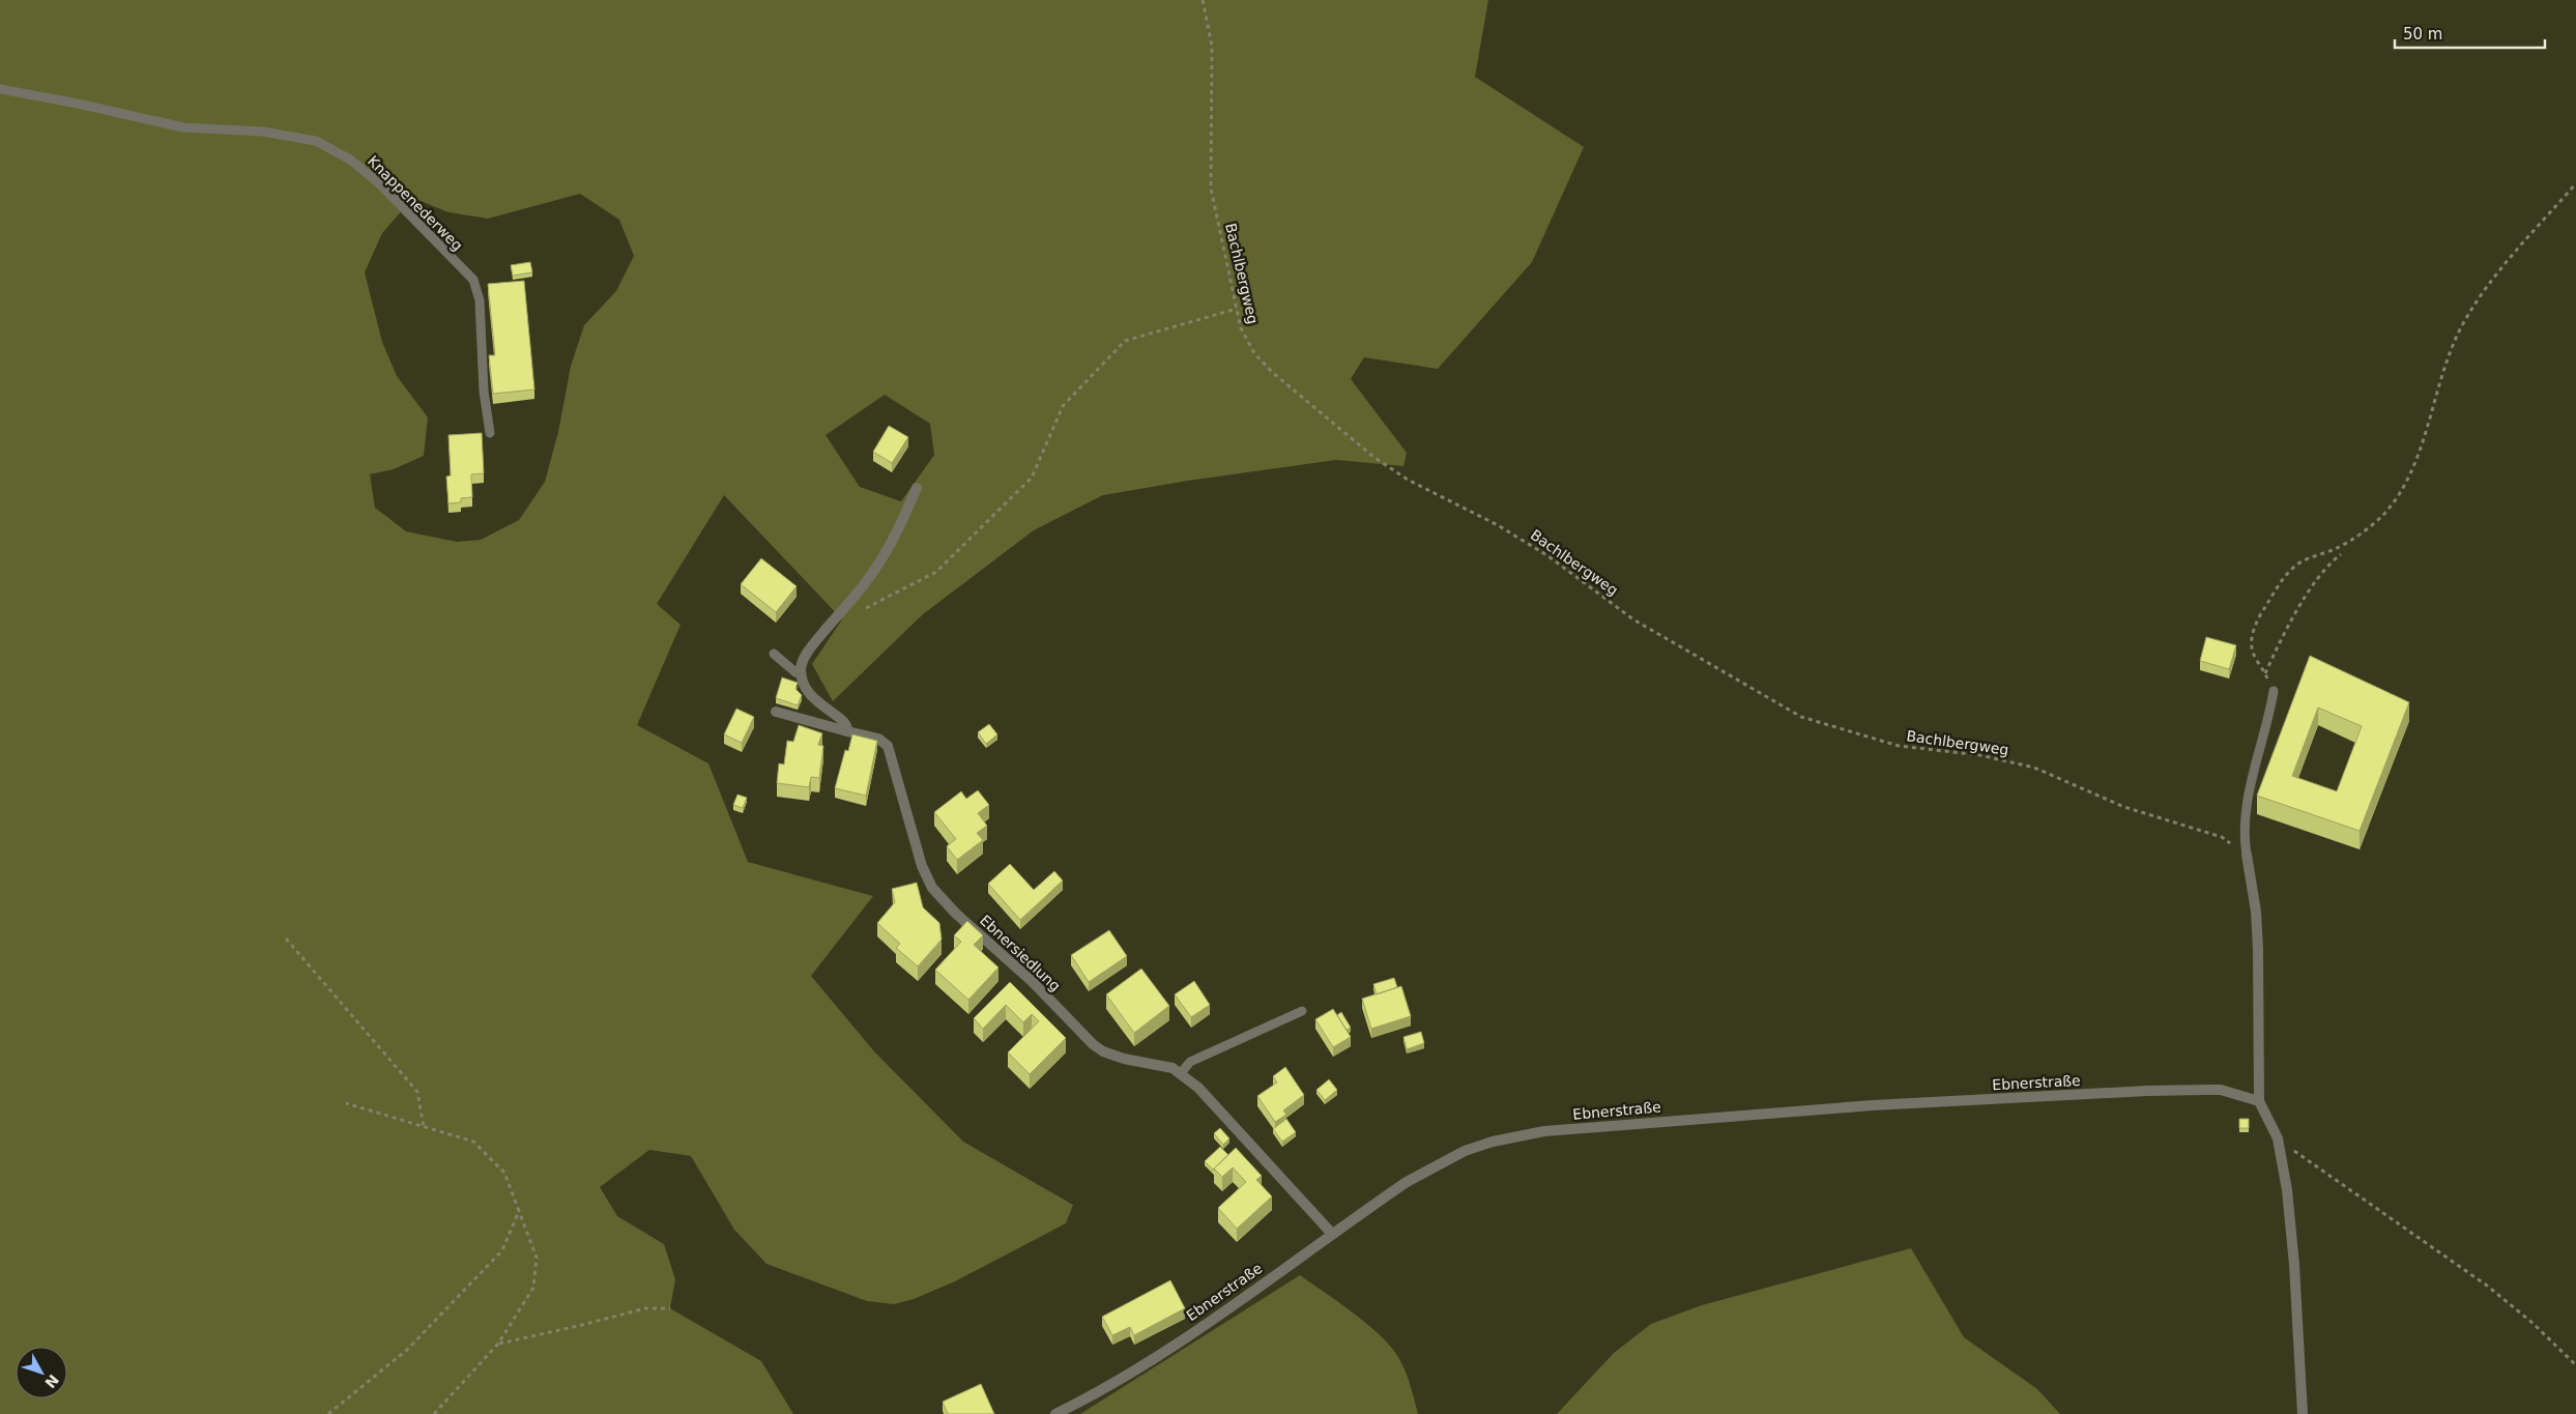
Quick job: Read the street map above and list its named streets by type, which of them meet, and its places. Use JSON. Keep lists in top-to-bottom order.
{
  "streets": {
    "street": ["Ebnersiedlung", "Ebnerstraße"],
    "lane": ["Knappenederweg"],
    "path": ["Bachlbergweg"]
  },
  "crossings": [
    ["Ebnersiedlung", "Ebnerstraße"]
  ],
  "scale_bar": "50 m",
  "north": "bottom right"
}
